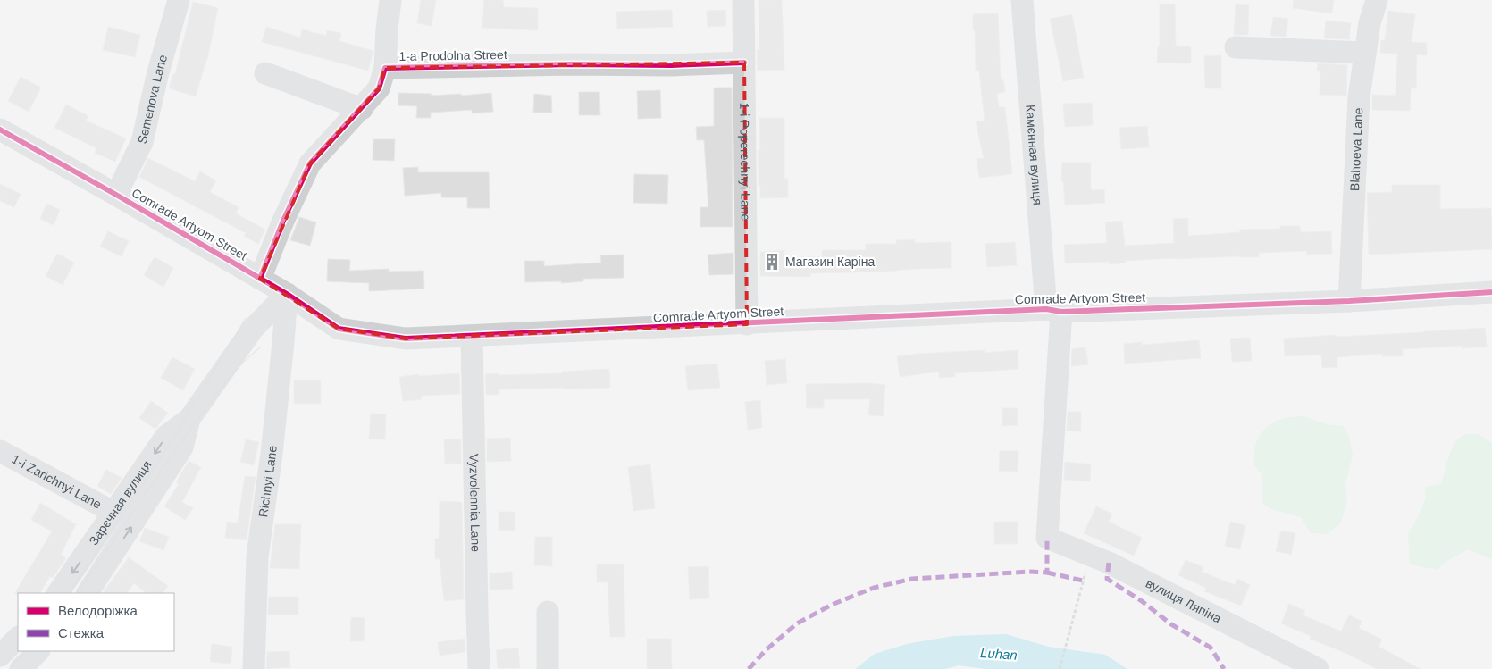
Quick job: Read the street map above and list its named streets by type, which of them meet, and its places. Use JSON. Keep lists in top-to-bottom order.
{
  "streets": {
    "street": [
      "1-a Prodolna Street",
      "Semenova Lane",
      "Blahoeva Lane",
      "Камєнная вулиця",
      "1-i Poperechnyi Lane",
      "Comrade Artyom Street",
      "1-i Zarichnyi Lane",
      "Richnyi Lane",
      "Vyzvolennia Lane",
      "Зарєчная вулиця",
      "вулиця Ляпіна"
    ]
  },
  "crossings": [
    ["1-a Prodolna Street", "1-i Poperechnyi Lane"],
    ["1-a Prodolna Street", "Comrade Artyom Street"],
    ["Semenova Lane", "Comrade Artyom Street"],
    ["Blahoeva Lane", "Comrade Artyom Street"],
    ["Камєнная вулиця", "Comrade Artyom Street"],
    ["Камєнная вулиця", "вулиця Ляпіна"],
    ["1-i Poperechnyi Lane", "Comrade Artyom Street"],
    ["Comrade Artyom Street", "Richnyi Lane"],
    ["Comrade Artyom Street", "Vyzvolennia Lane"],
    ["Comrade Artyom Street", "Зарєчная вулиця"],
    ["1-i Zarichnyi Lane", "Зарєчная вулиця"],
    ["Richnyi Lane", "Зарєчная вулиця"]
  ],
  "water": ["Luhan"],
  "places": {
    "building": ["Магазин Каріна"]
  },
  "legend": ["Велодоріжка", "Стежка"]
}
